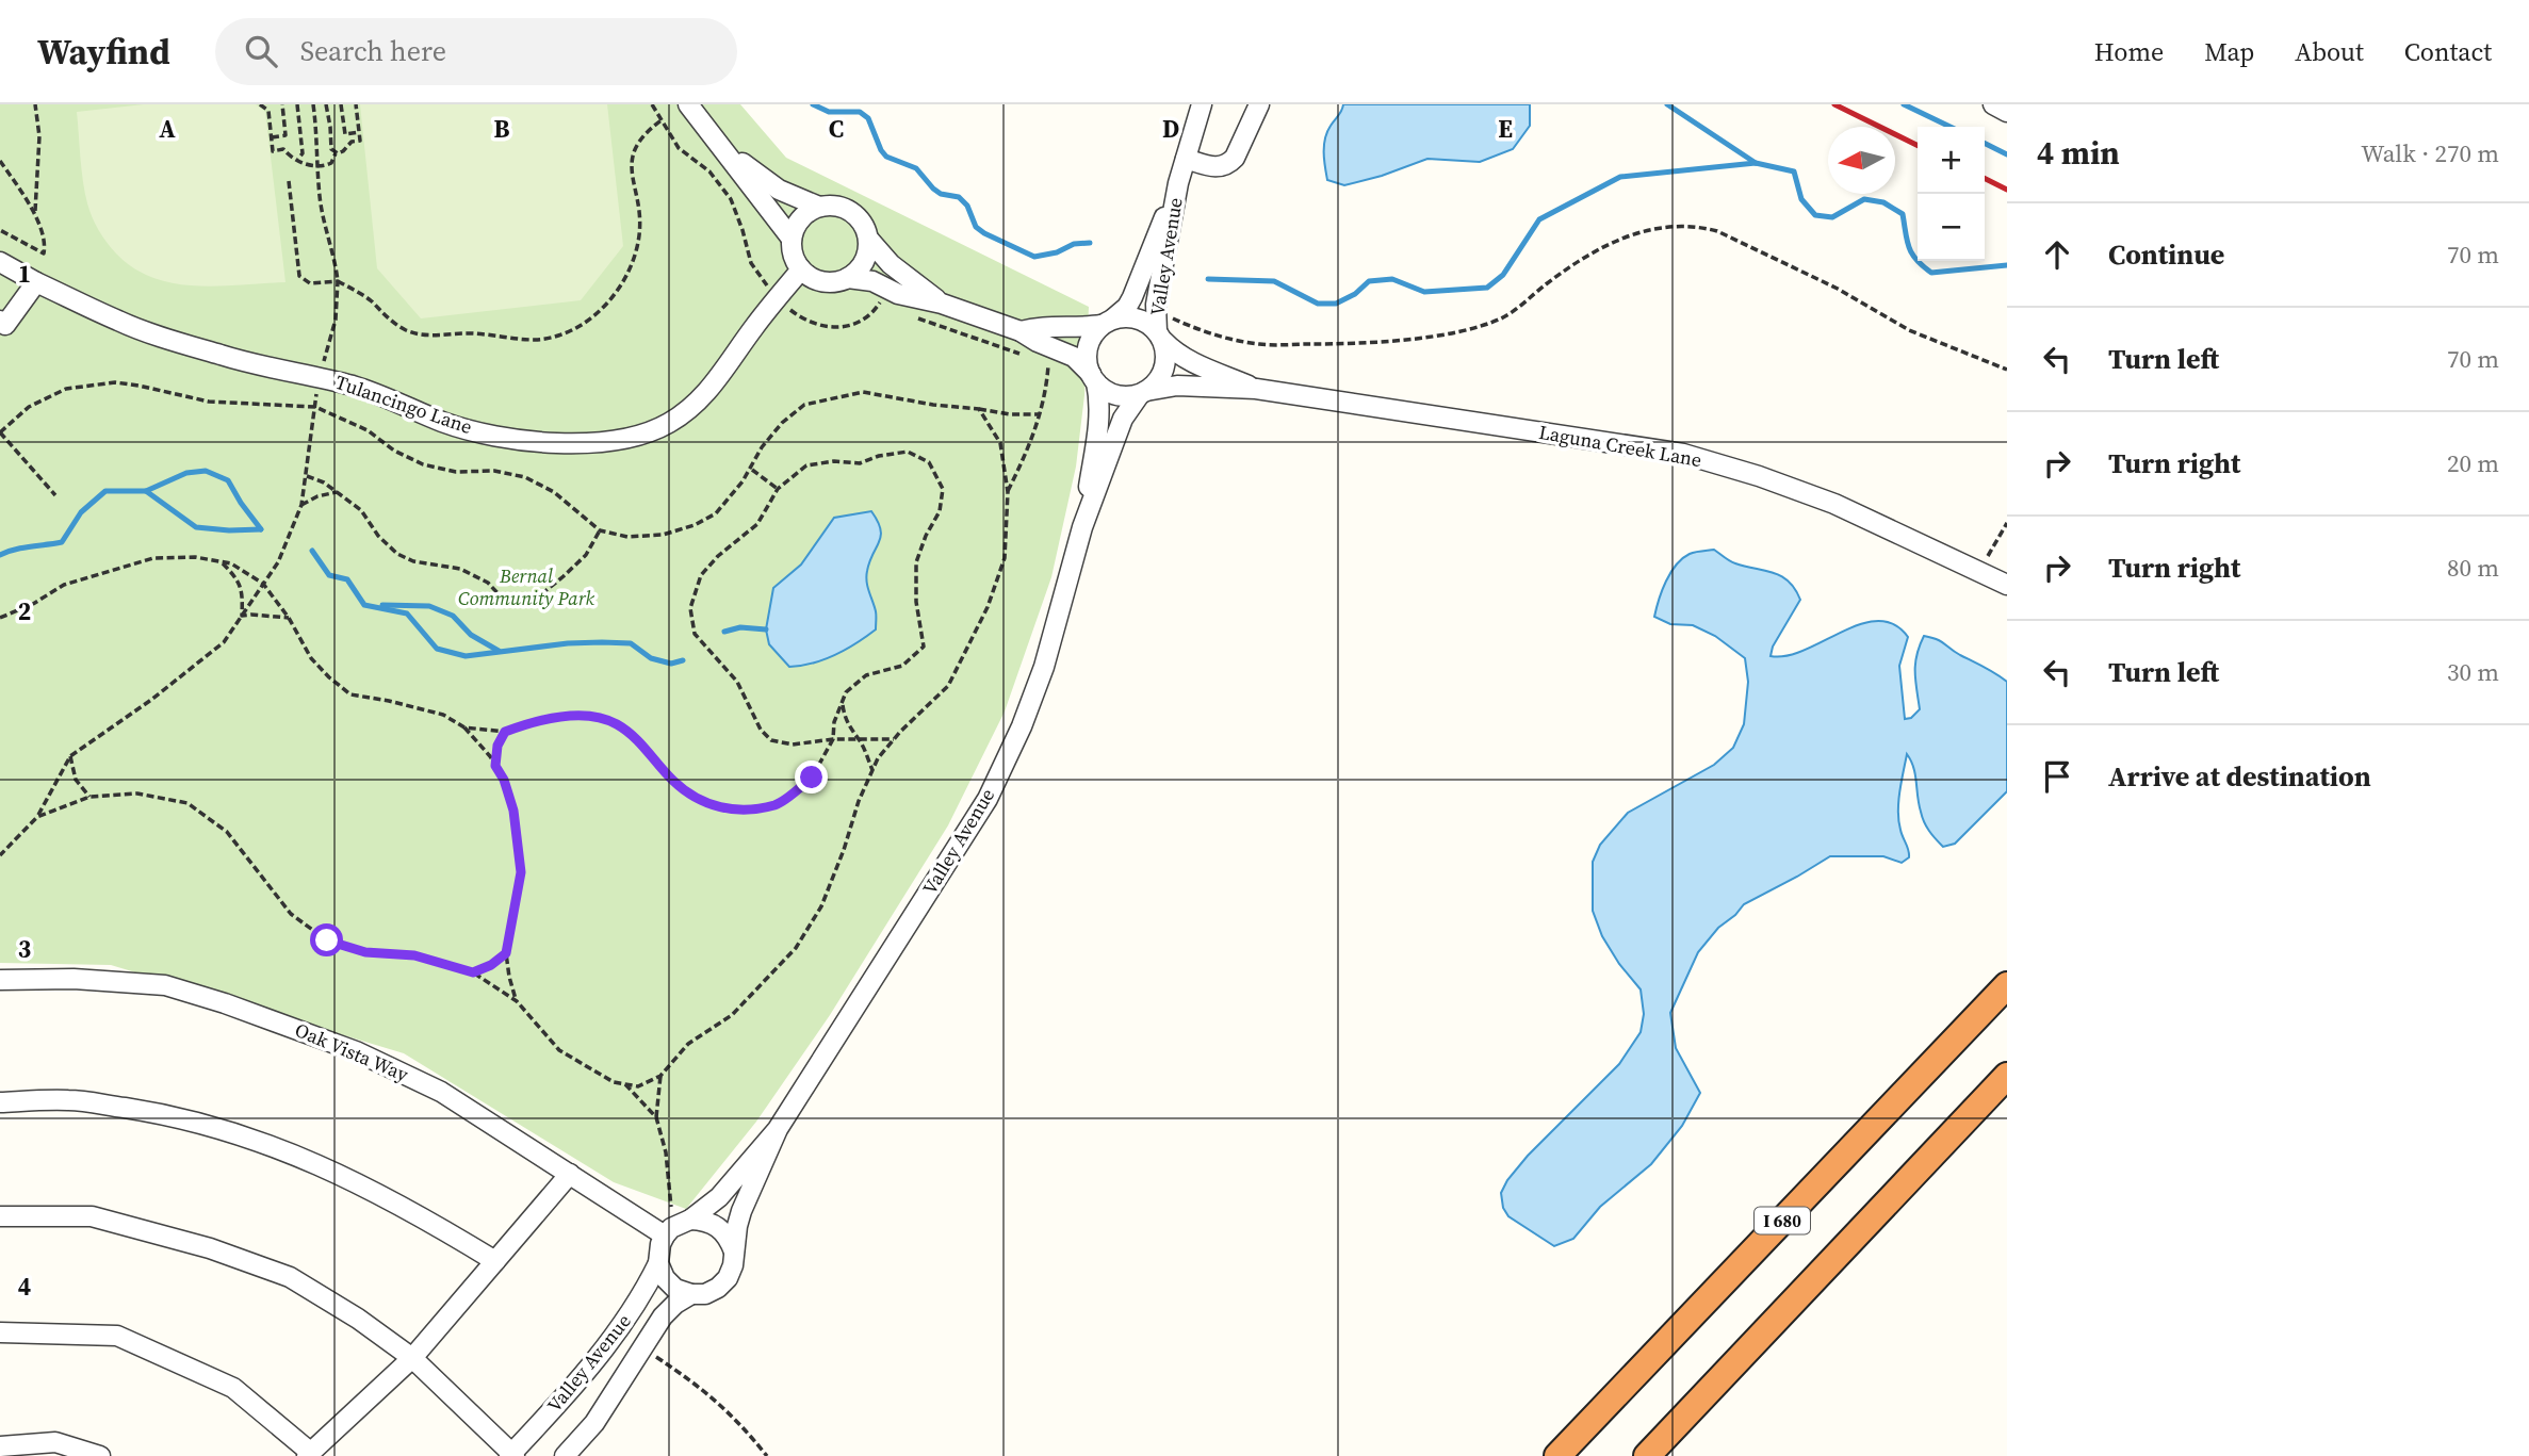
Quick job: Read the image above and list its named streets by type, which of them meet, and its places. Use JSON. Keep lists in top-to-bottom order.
{
  "streets": {
    "highway": ["I 680"],
    "street": [
      "Valley Avenue",
      "Tulancingo Lane",
      "Laguna Creek Lane",
      "Oak Vista Way"
    ]
  },
  "crossings": [
    ["Valley Avenue", "Laguna Creek Lane"],
    ["Valley Avenue", "Oak Vista Way"]
  ],
  "parks": ["Bernal Community Park"],
  "north": "left",
  "page": {
    "header": "Wayfind",
    "search": "Search here",
    "nav": [
      "Home",
      "Map",
      "About",
      "Contact"
    ],
    "heading": ["4 min", "Walk · 270 m"],
    "map_buttons": ["+", "−"],
    "list": [
      ["Continue", "70 m"],
      ["Turn left", "70 m"],
      ["Turn right", "20 m"],
      ["Turn right", "80 m"],
      ["Turn left", "30 m"],
      "Arrive at destination"
    ]
  },
  "grid": {
    "columns": [
      "A",
      "B",
      "C",
      "D",
      "E"
    ],
    "rows": [
      "1",
      "2",
      "3",
      "4"
    ]
  }
}
